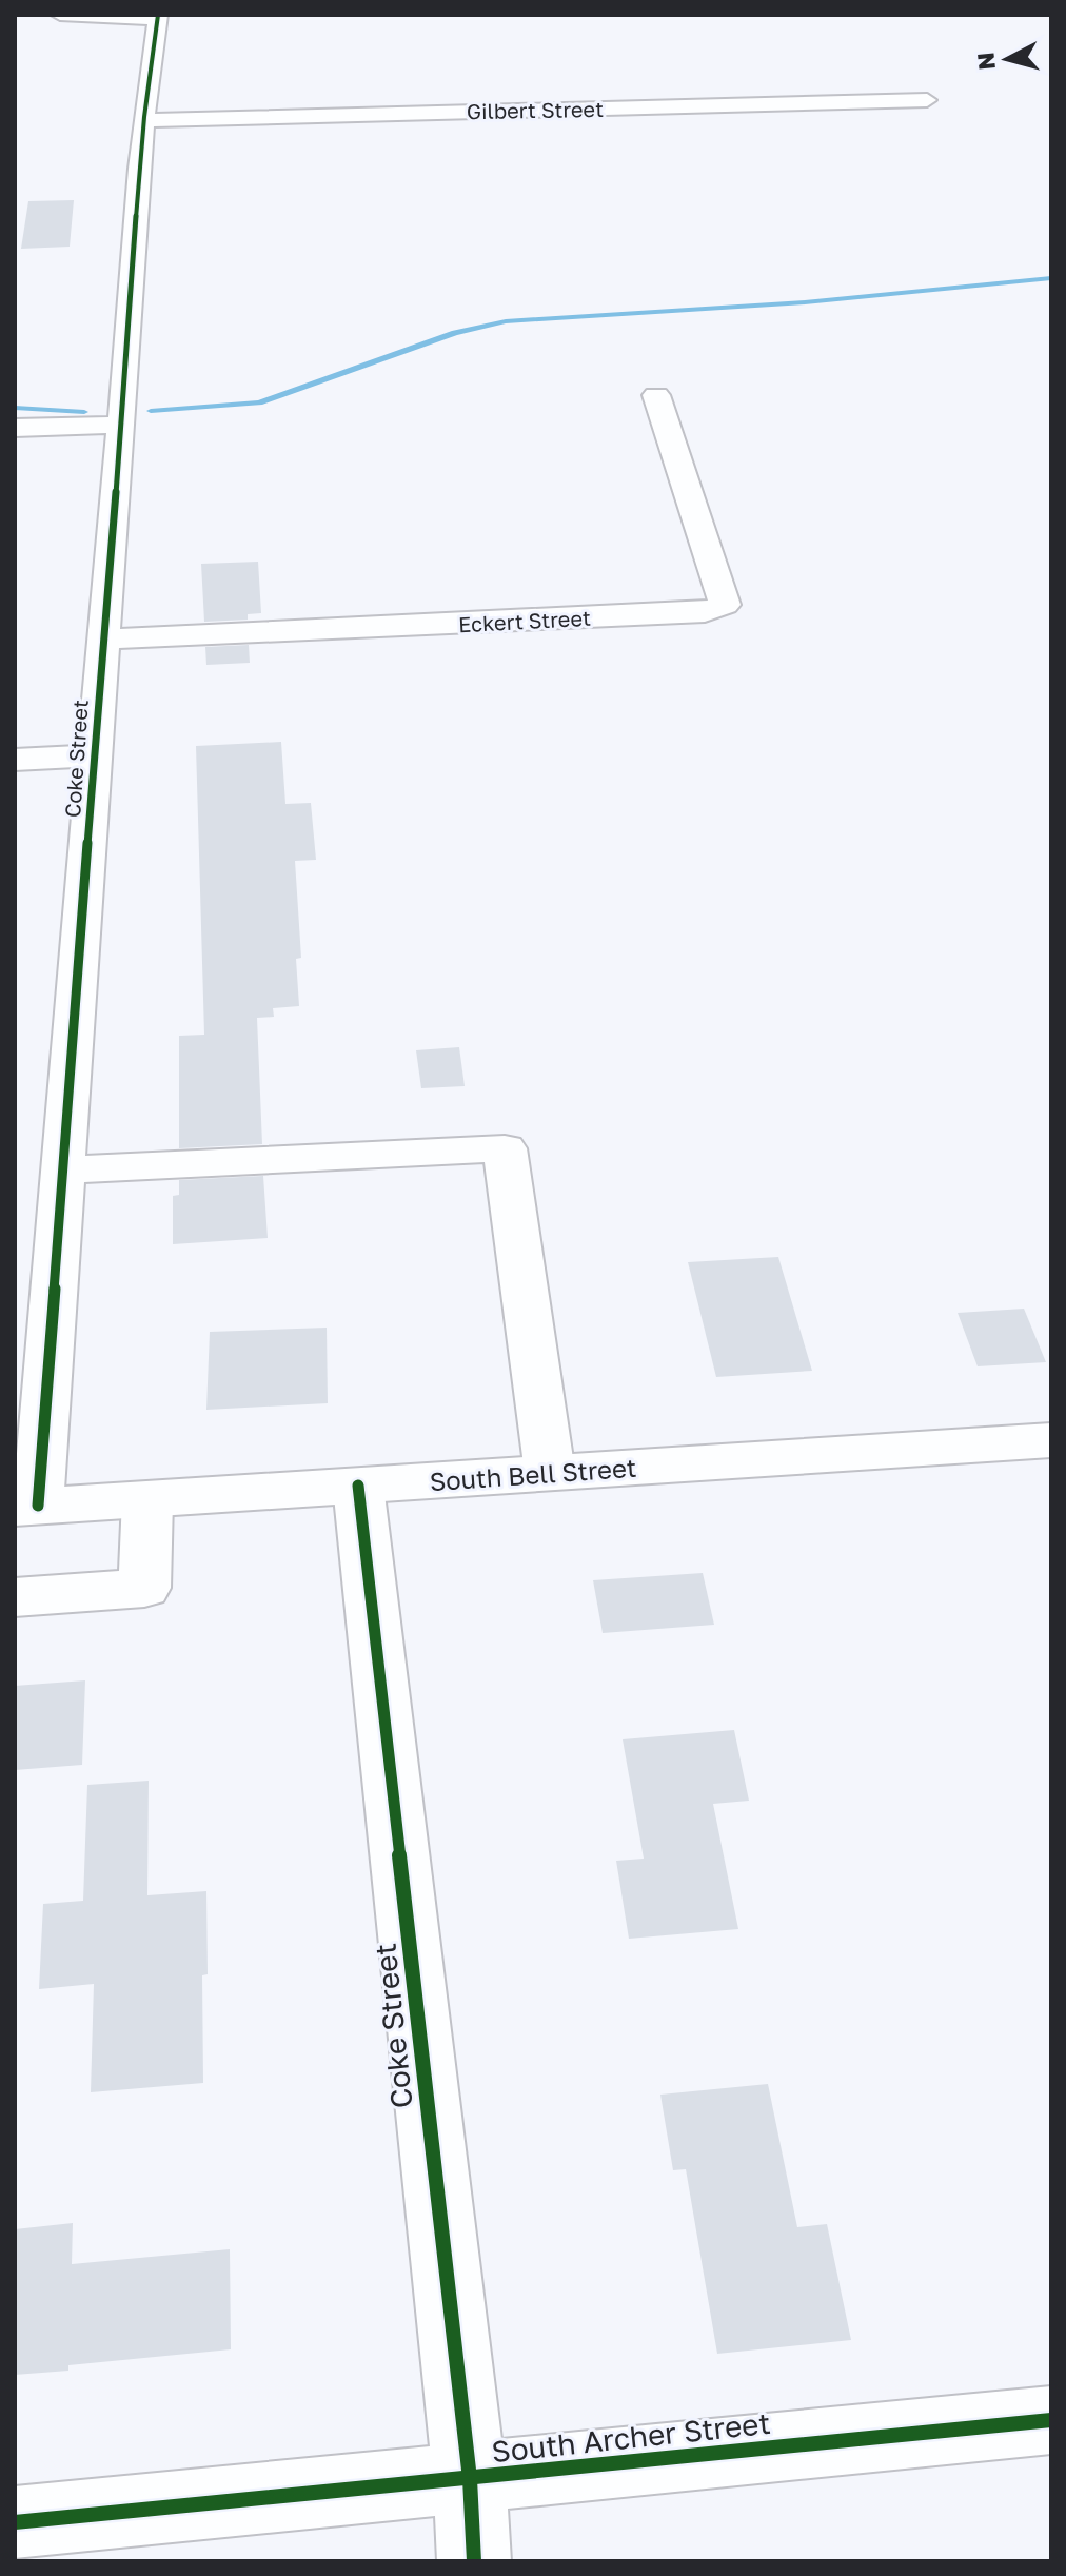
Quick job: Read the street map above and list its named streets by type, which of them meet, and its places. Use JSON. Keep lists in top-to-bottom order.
{
  "streets": {
    "street": [
      "Gilbert Street",
      "Eckert Street",
      "Coke Street",
      "South Bell Street",
      "South Archer Street"
    ]
  },
  "crossings": [
    ["Gilbert Street", "Coke Street"],
    ["Eckert Street", "Coke Street"],
    ["Coke Street", "South Bell Street"],
    ["Coke Street", "South Archer Street"]
  ],
  "north": "left"
}
